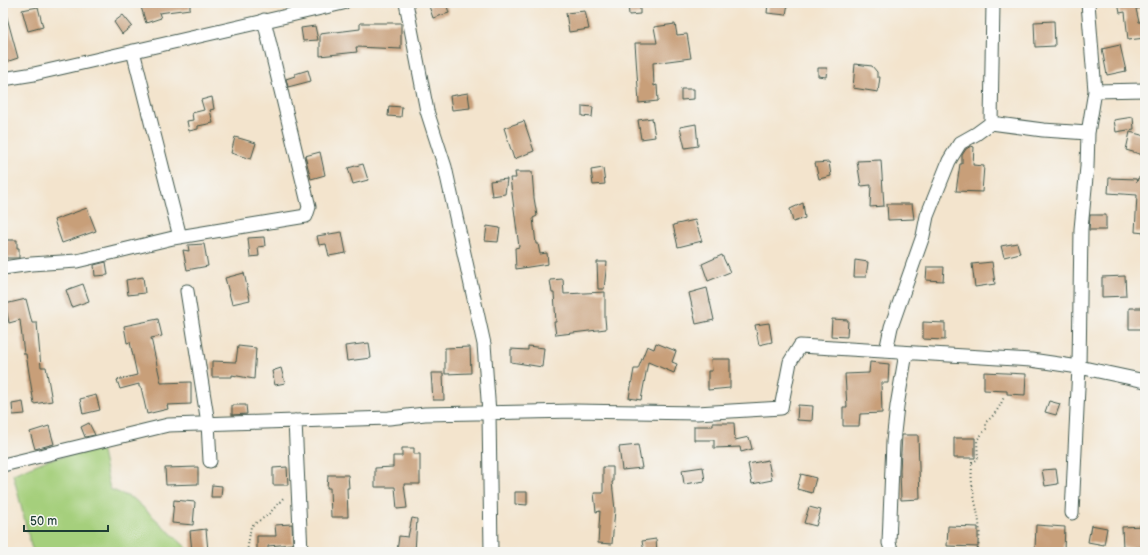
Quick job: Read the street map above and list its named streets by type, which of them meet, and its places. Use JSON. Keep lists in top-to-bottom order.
{
  "scale_bar": "50 m"
}
